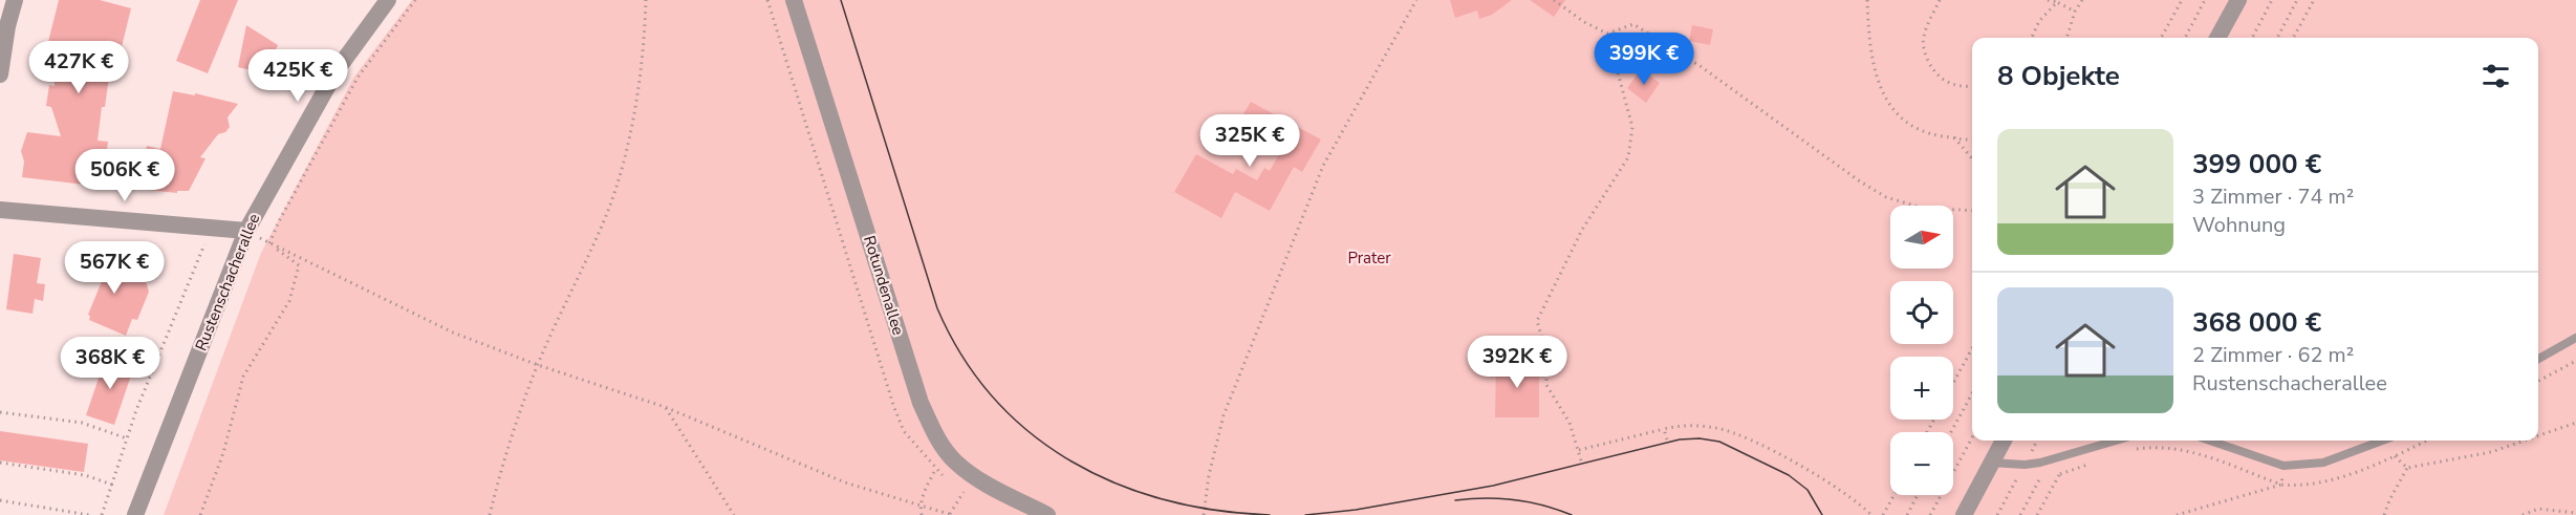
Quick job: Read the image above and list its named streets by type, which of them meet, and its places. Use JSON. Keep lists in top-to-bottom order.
{
  "streets": {
    "street": ["Rustenschacherallee", "Rotundenallee"]
  },
  "parks": ["Prater"],
  "north": "right",
  "page": {
    "price": [
      "399K €",
      "427K €",
      "425K €",
      "325K €",
      "506K €",
      "567K €",
      "392K €",
      "368K €"
    ],
    "heading": "8 Objekte",
    "list": [
      {
        "name": "399 000 €",
        "note": "3 Zimmer · 74 m² · Wohnung"
      },
      {
        "name": "368 000 €",
        "note": "2 Zimmer · 62 m² · Rustenschacherallee"
      }
    ],
    "map_buttons": ["+", "−"]
  }
}
